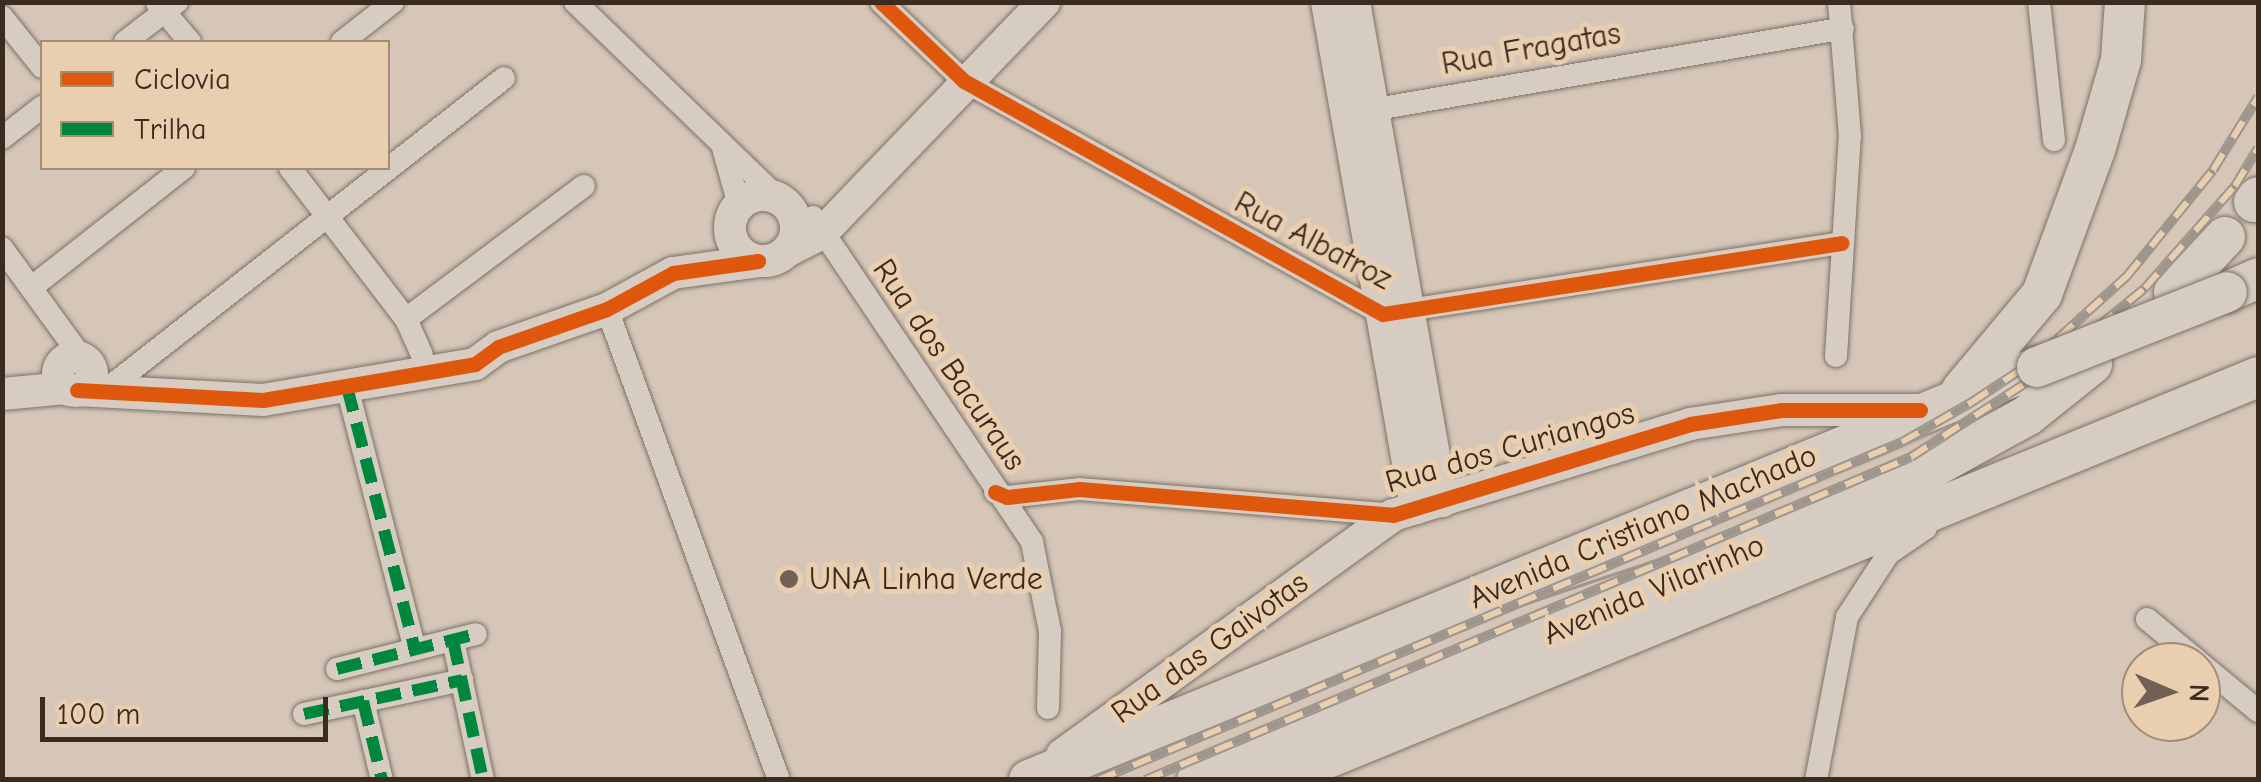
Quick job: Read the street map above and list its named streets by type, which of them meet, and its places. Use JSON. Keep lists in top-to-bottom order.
{
  "streets": {
    "highway": ["Avenida Cristiano Machado", "Avenida Vilarinho"],
    "street": [
      "Rua Fragatas",
      "Rua Albatroz",
      "Rua dos Bacuraus",
      "Rua dos Curiangos",
      "Rua das Gaivotas"
    ]
  },
  "crossings": [
    ["Rua dos Bacuraus", "Rua dos Curiangos"],
    ["Rua dos Curiangos", "Avenida Cristiano Machado"],
    ["Rua dos Curiangos", "Rua das Gaivotas"],
    ["Avenida Cristiano Machado", "Rua das Gaivotas"]
  ],
  "places": ["UNA Linha Verde"],
  "legend": ["Ciclovia", "Trilha"],
  "scale_bar": "100 m",
  "north": "right"
}
